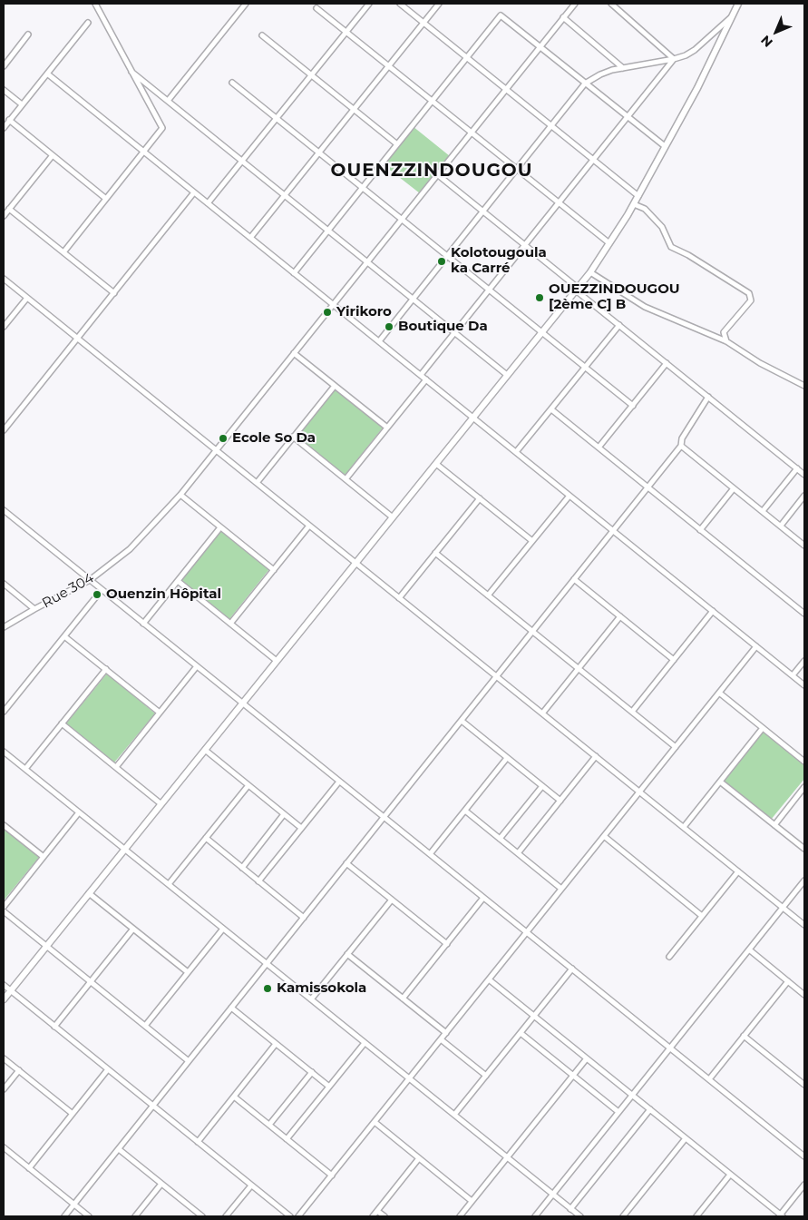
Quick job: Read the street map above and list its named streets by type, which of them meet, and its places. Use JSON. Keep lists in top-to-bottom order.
{
  "streets": {
    "street": ["Rue 304"]
  },
  "districts": ["OUENZZINDOUGOU"],
  "places": [
    "Kolotougoula ka Carré",
    "OUEZZINDOUGOU [2ème C] B",
    "Yirikoro",
    "Boutique Da",
    "Ecole So Da",
    "Ouenzin Hôpital",
    "Kamissokola"
  ],
  "north": "bottom left"
}
